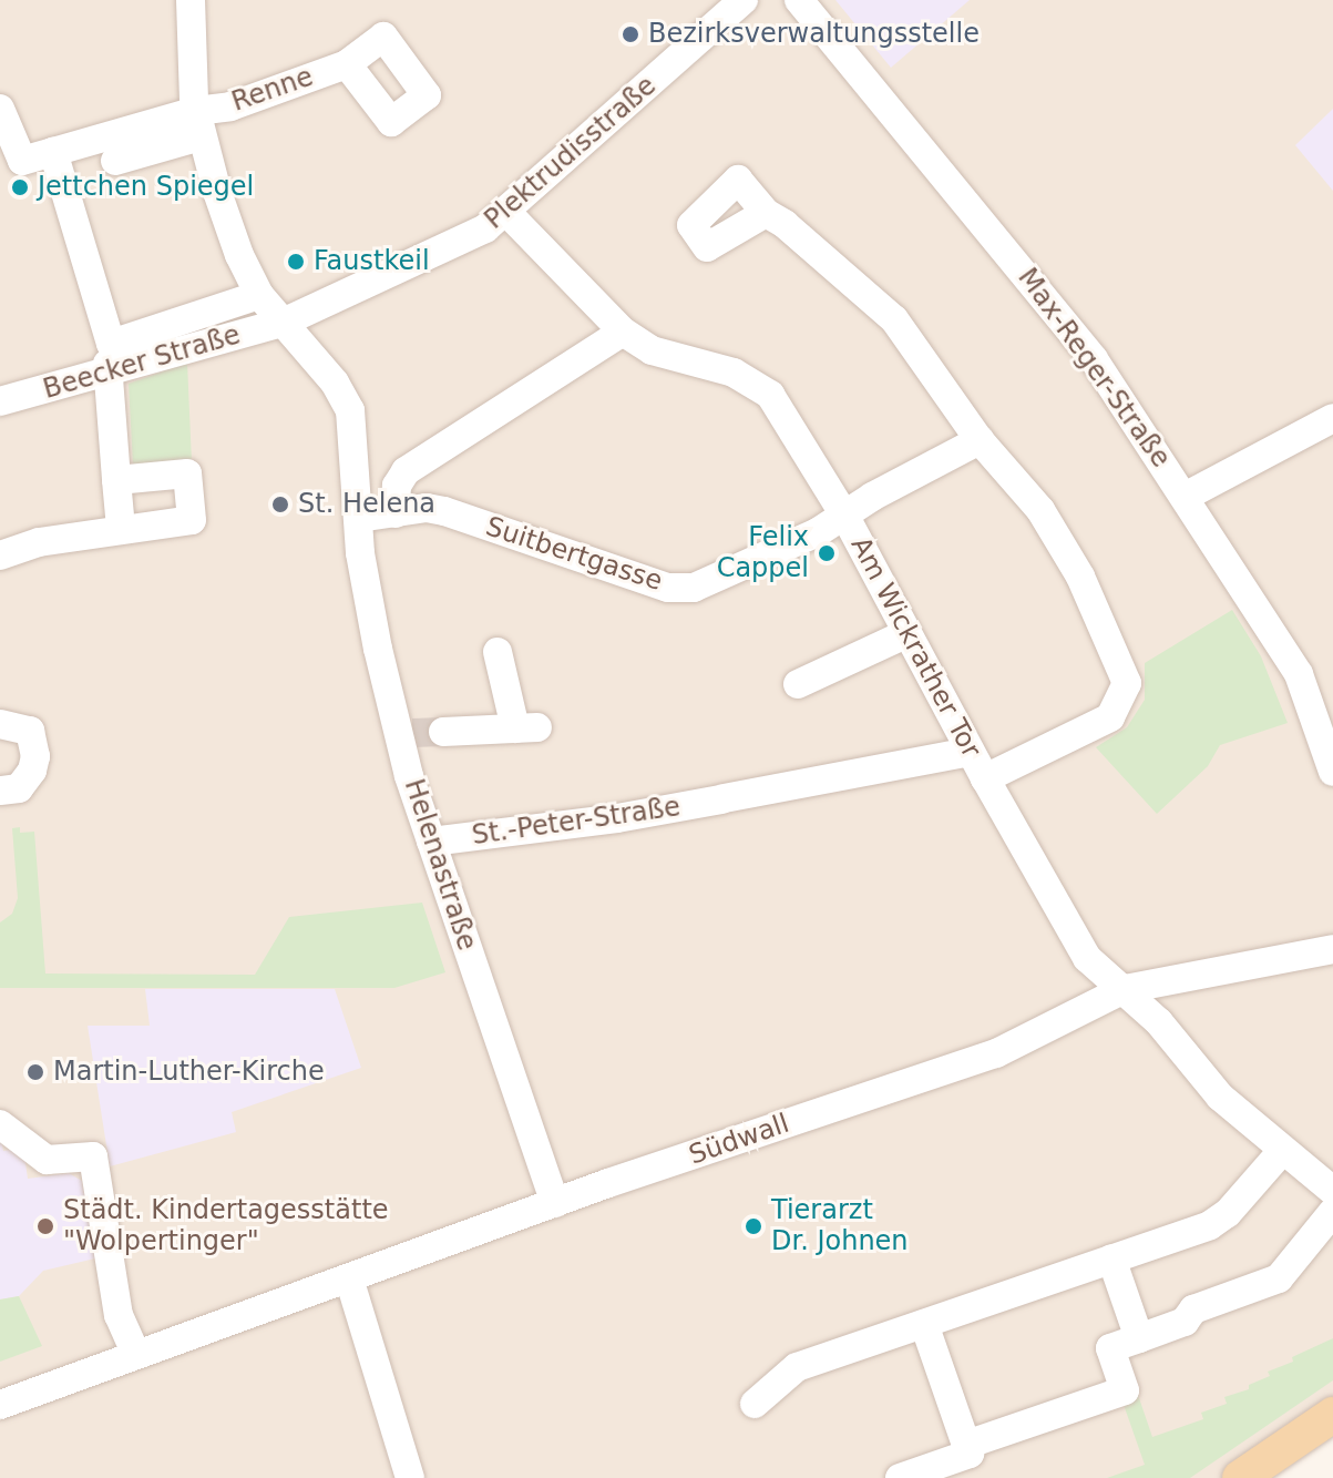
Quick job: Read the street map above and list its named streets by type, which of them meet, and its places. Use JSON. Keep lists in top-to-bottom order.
{
  "streets": {
    "street": [
      "Renne",
      "Plektrudisstraße",
      "Beecker Straße",
      "Max-Reger-Straße",
      "Suitbertgasse",
      "Am Wickrather Tor",
      "St.-Peter-Straße",
      "Helenastraße",
      "Südwall"
    ]
  },
  "crossings": [
    ["Renne", "Helenastraße"],
    ["Plektrudisstraße", "Beecker Straße"],
    ["Plektrudisstraße", "Am Wickrather Tor"],
    ["Plektrudisstraße", "Helenastraße"],
    ["Beecker Straße", "Helenastraße"],
    ["Suitbertgasse", "Am Wickrather Tor"],
    ["Suitbertgasse", "Helenastraße"],
    ["Am Wickrather Tor", "St.-Peter-Straße"],
    ["Am Wickrather Tor", "Südwall"],
    ["St.-Peter-Straße", "Helenastraße"],
    ["Helenastraße", "Südwall"]
  ],
  "places": [
    "Bezirksverwaltungsstelle",
    "Jettchen Spiegel",
    "Faustkeil",
    "St. Helena",
    "Felix Cappel",
    "Martin-Luther-Kirche",
    "Städt. Kindertagesstätte \"Wolpertinger\"",
    "Tierarzt Dr. Johnen"
  ]
}
